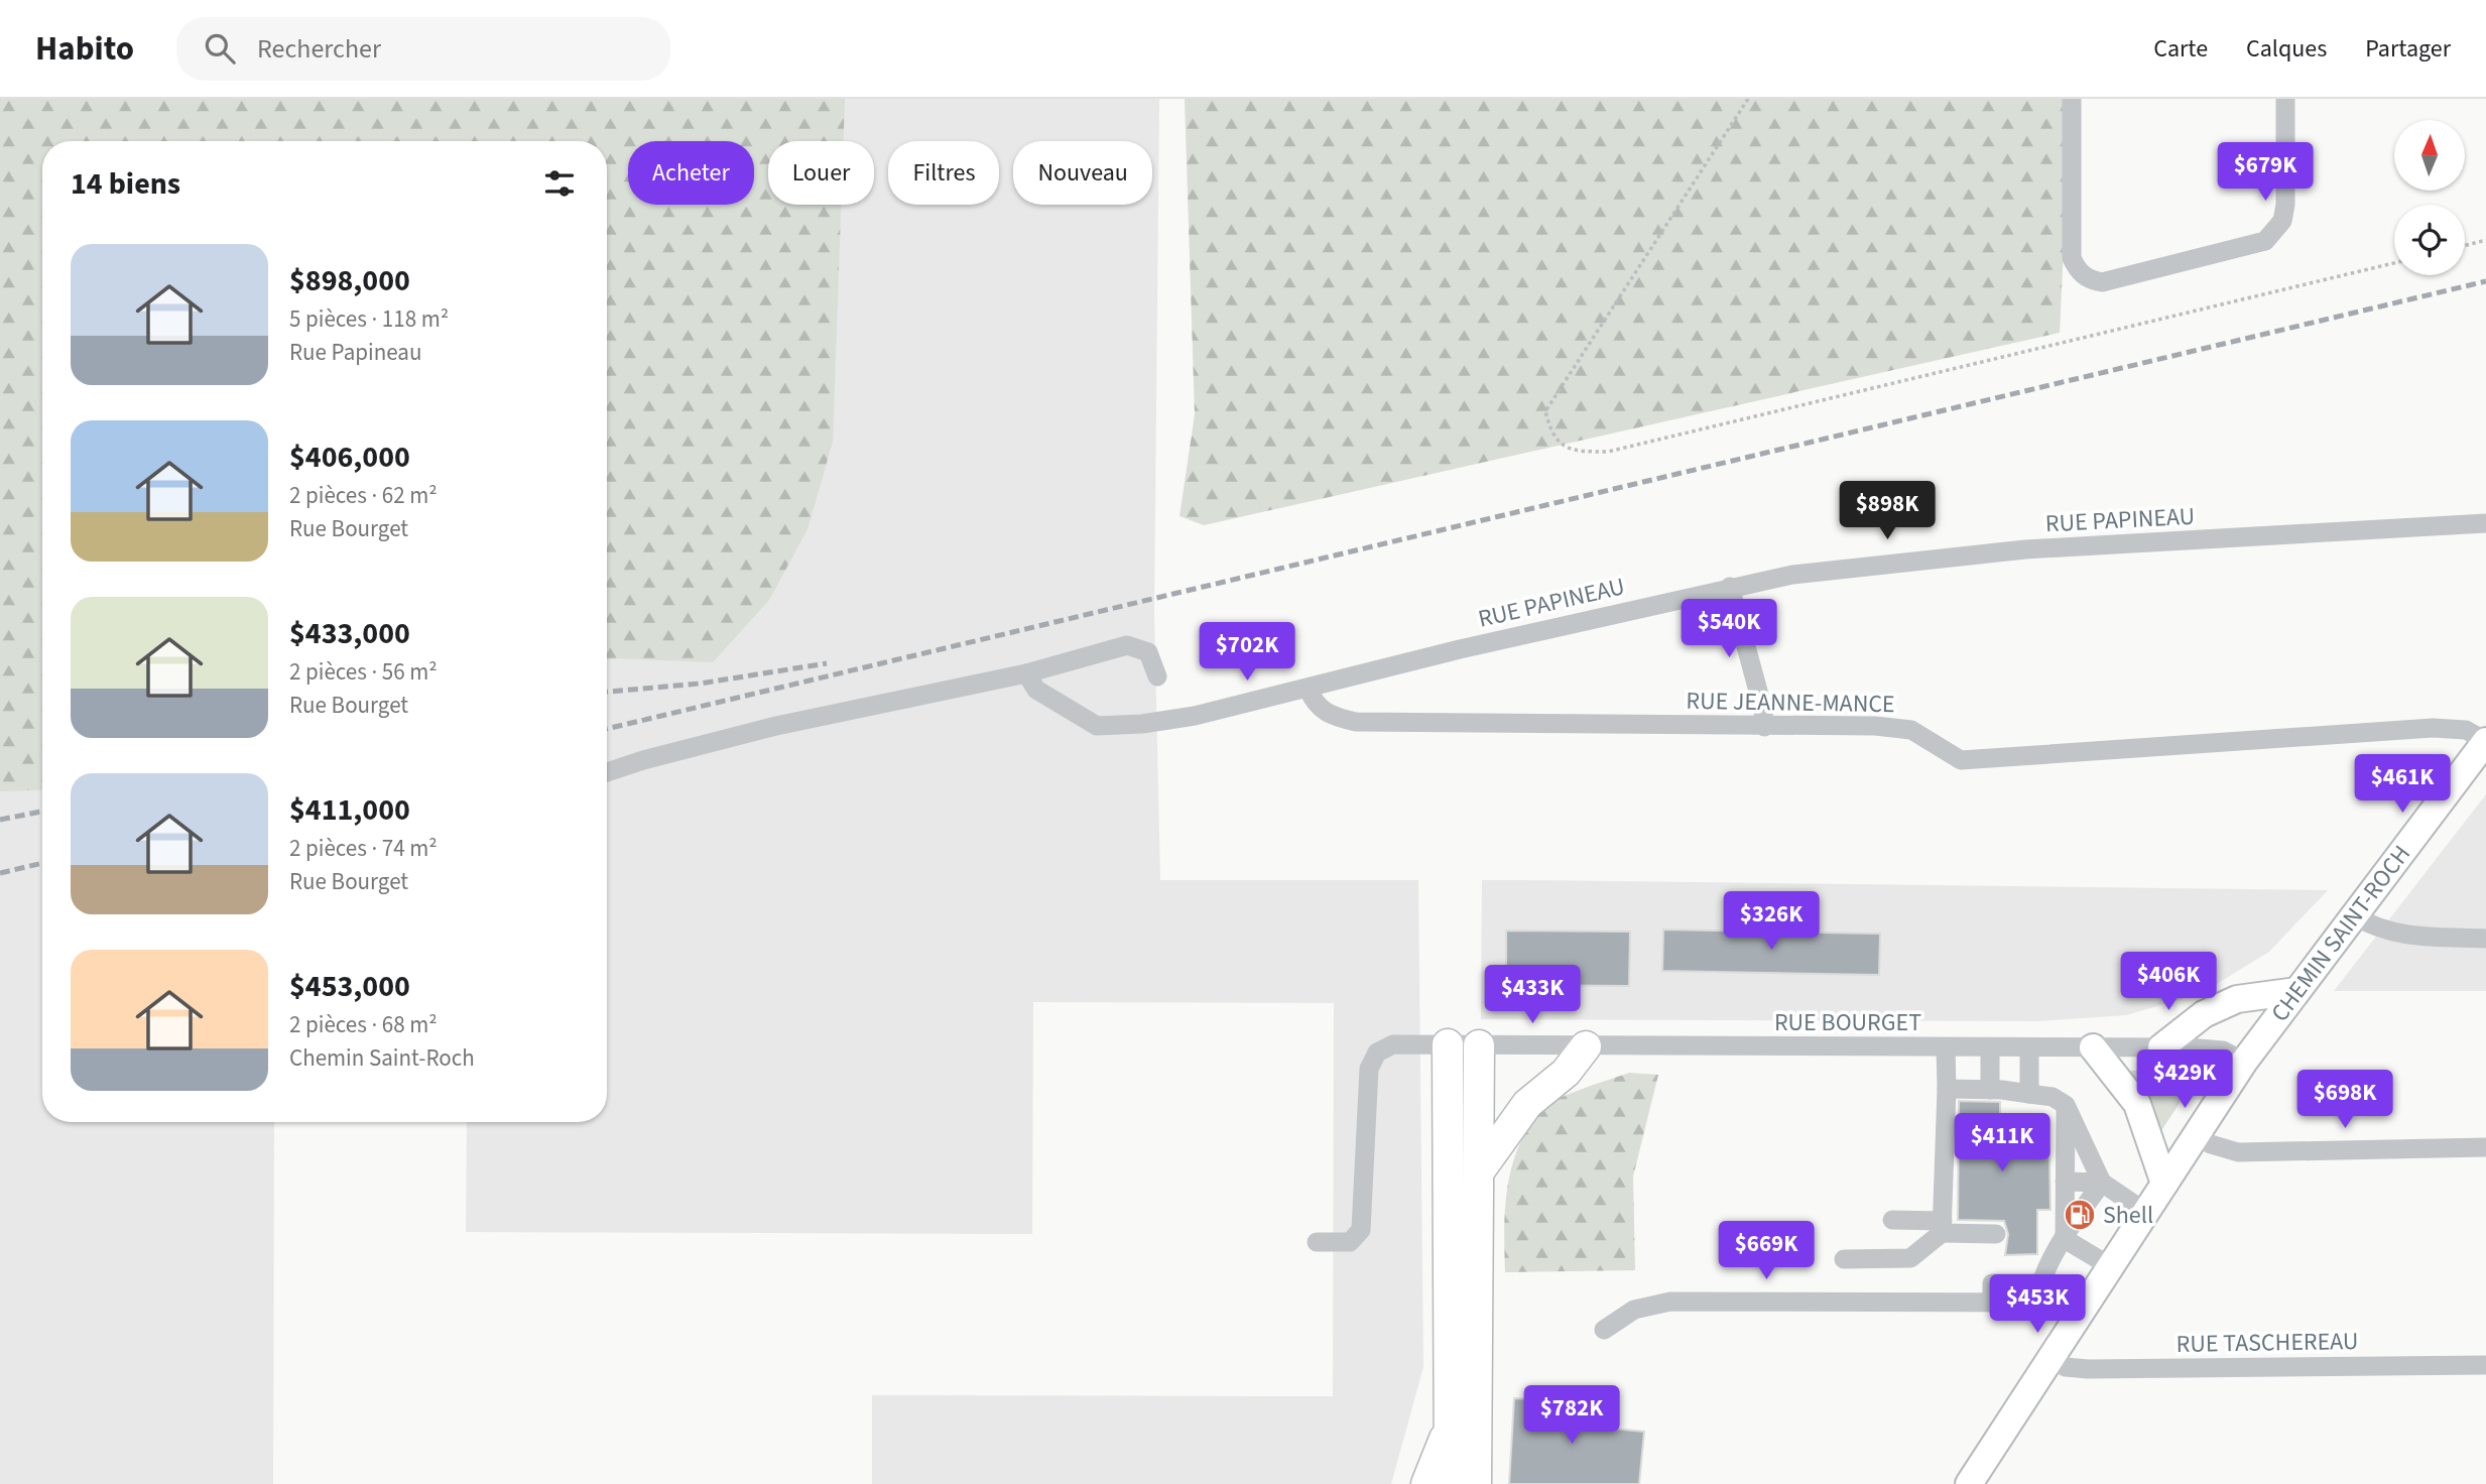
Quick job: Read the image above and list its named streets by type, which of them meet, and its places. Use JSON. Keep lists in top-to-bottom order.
{
  "streets": {
    "main road": ["CHEMIN SAINT-ROCH"],
    "street": [
      "RUE PAPINEAU",
      "RUE JEANNE-MANCE",
      "RUE BOURGET",
      "RUE TASCHEREAU"
    ]
  },
  "crossings": [
    ["RUE PAPINEAU", "RUE JEANNE-MANCE"],
    ["RUE JEANNE-MANCE", "CHEMIN SAINT-ROCH"],
    ["CHEMIN SAINT-ROCH", "RUE BOURGET"],
    ["CHEMIN SAINT-ROCH", "RUE TASCHEREAU"]
  ],
  "places": {
    "fuel station": ["Shell"]
  },
  "north": "top",
  "page": {
    "header": "Habito",
    "search": "Rechercher",
    "nav": ["Carte", "Calques", "Partager"],
    "chip": [
      "Acheter",
      "Louer",
      "Filtres",
      "Nouveau"
    ],
    "heading": "14 biens",
    "price": [
      "$679K",
      "$898K",
      "$540K",
      "$702K",
      "$461K",
      "$326K",
      "$406K",
      "$433K",
      "$429K",
      "$698K",
      "$411K",
      "$669K",
      "$453K",
      "$782K"
    ],
    "list": [
      {
        "name": "$898,000",
        "note": "5 pièces · 118 m² · Rue Papineau"
      },
      {
        "name": "$406,000",
        "note": "2 pièces · 62 m² · Rue Bourget"
      },
      {
        "name": "$433,000",
        "note": "2 pièces · 56 m² · Rue Bourget"
      },
      {
        "name": "$411,000",
        "note": "2 pièces · 74 m² · Rue Bourget"
      },
      {
        "name": "$453,000",
        "note": "2 pièces · 68 m² · Chemin Saint-Roch"
      }
    ]
  }
}
